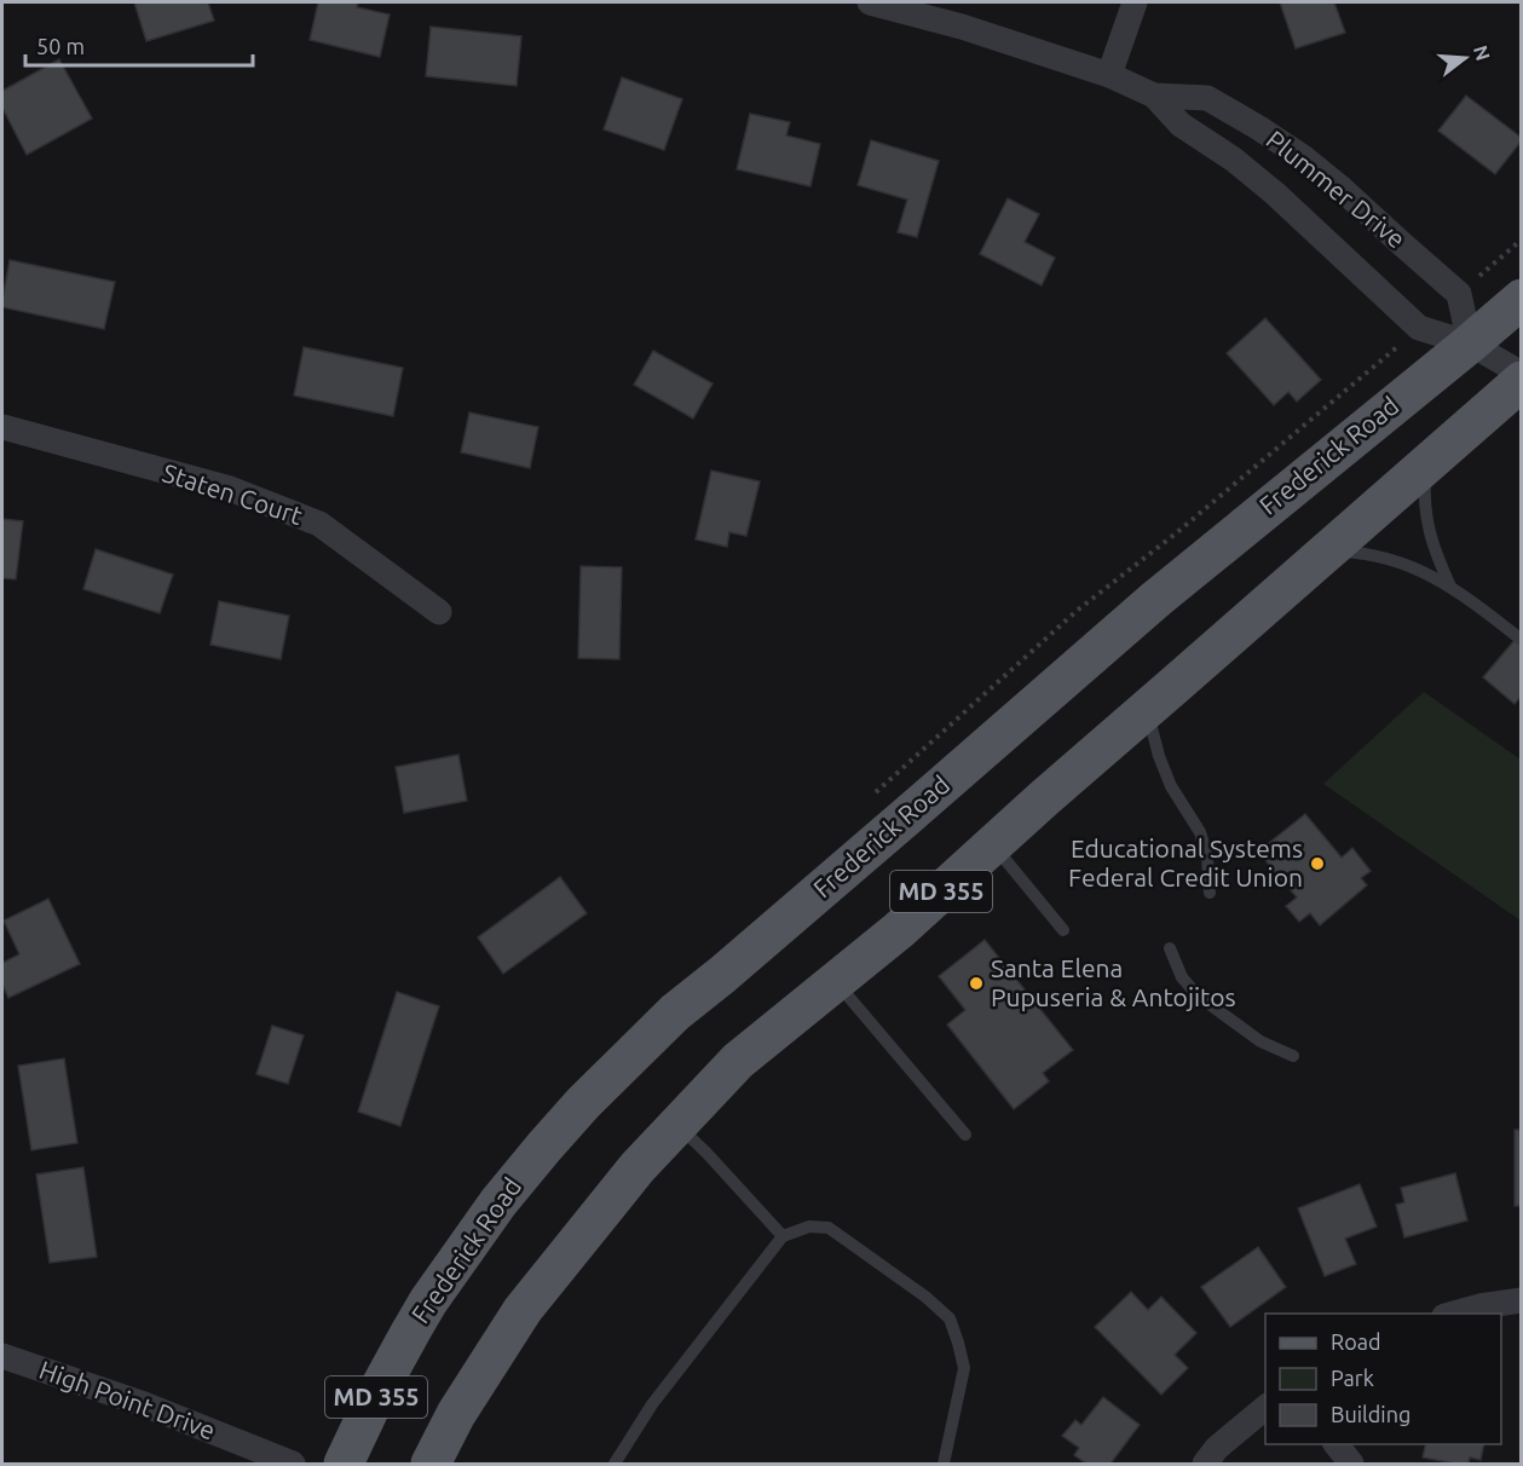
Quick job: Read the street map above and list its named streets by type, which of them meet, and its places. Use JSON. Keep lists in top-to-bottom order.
{
  "streets": {
    "main road": ["Frederick Road", "MD 355"],
    "street": ["Plummer Drive", "Staten Court", "High Point Drive"]
  },
  "crossings": [
    ["Plummer Drive", "Frederick Road"]
  ],
  "places": ["Educational Systems Federal Credit Union", "Santa Elena Pupuseria & Antojitos"],
  "legend": ["Road", "Park", "Building"],
  "scale_bar": "50 m",
  "north": "right"
}
